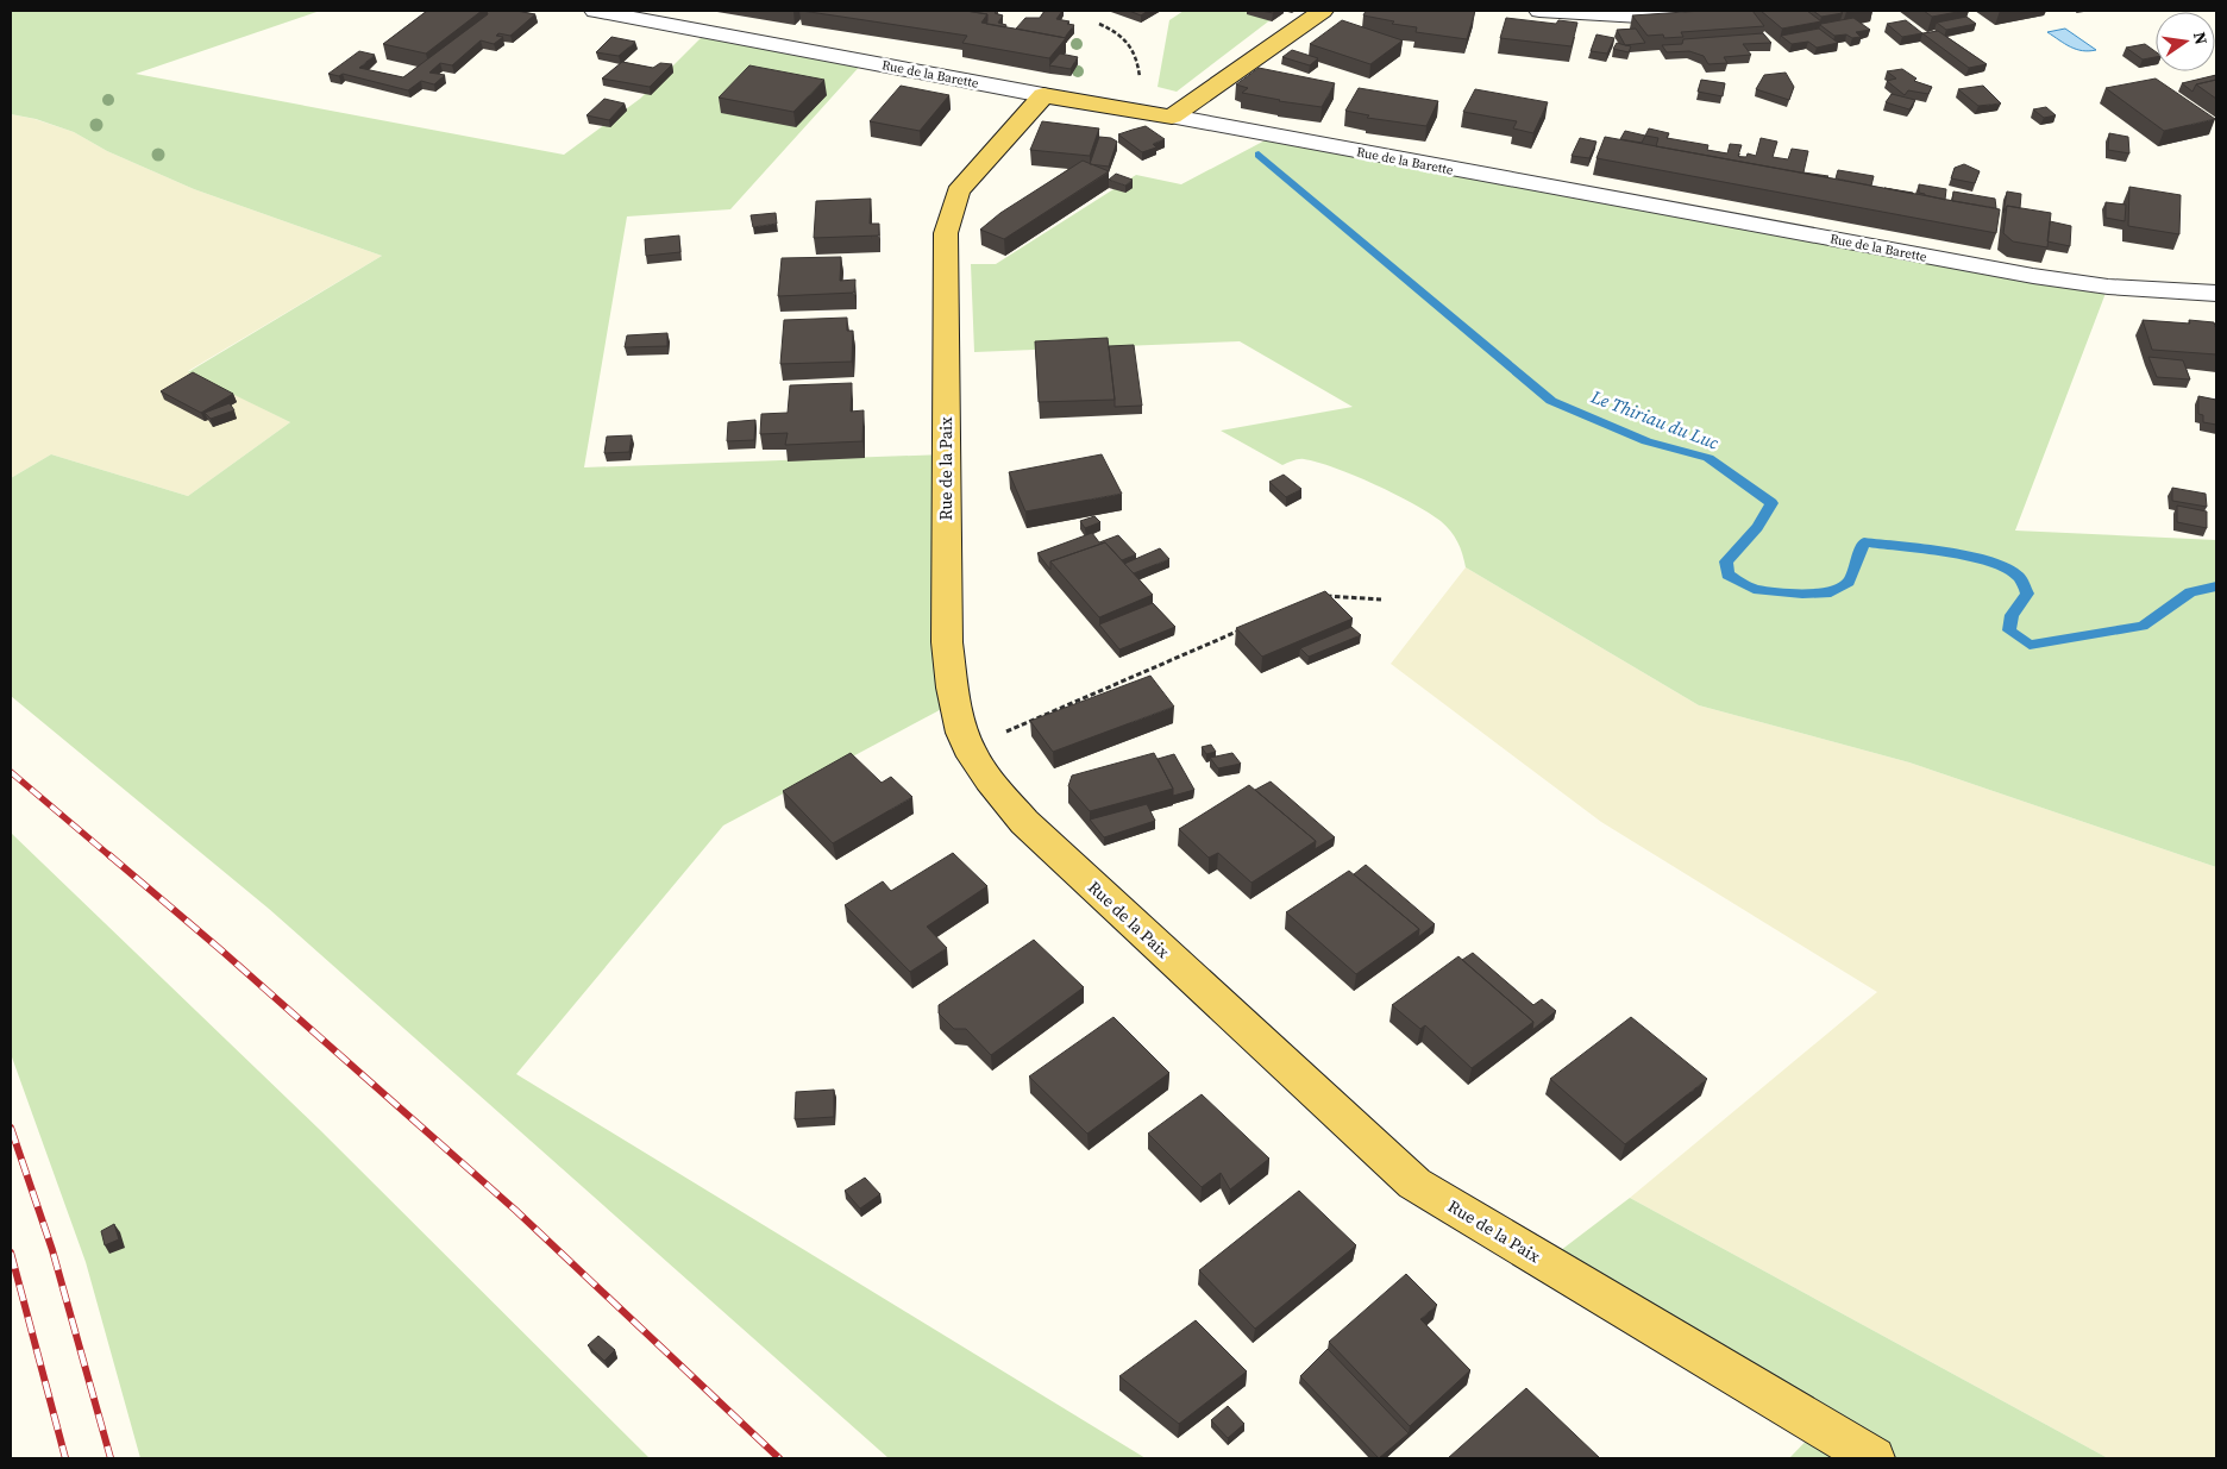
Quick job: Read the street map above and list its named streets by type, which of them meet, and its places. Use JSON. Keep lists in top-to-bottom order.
{
  "streets": {
    "main road": ["Rue de la Barette", "Rue de la Paix"]
  },
  "crossings": [
    ["Rue de la Barette", "Rue de la Paix"]
  ],
  "water": ["Le Thiriau du Luc"],
  "north": "right"
}
